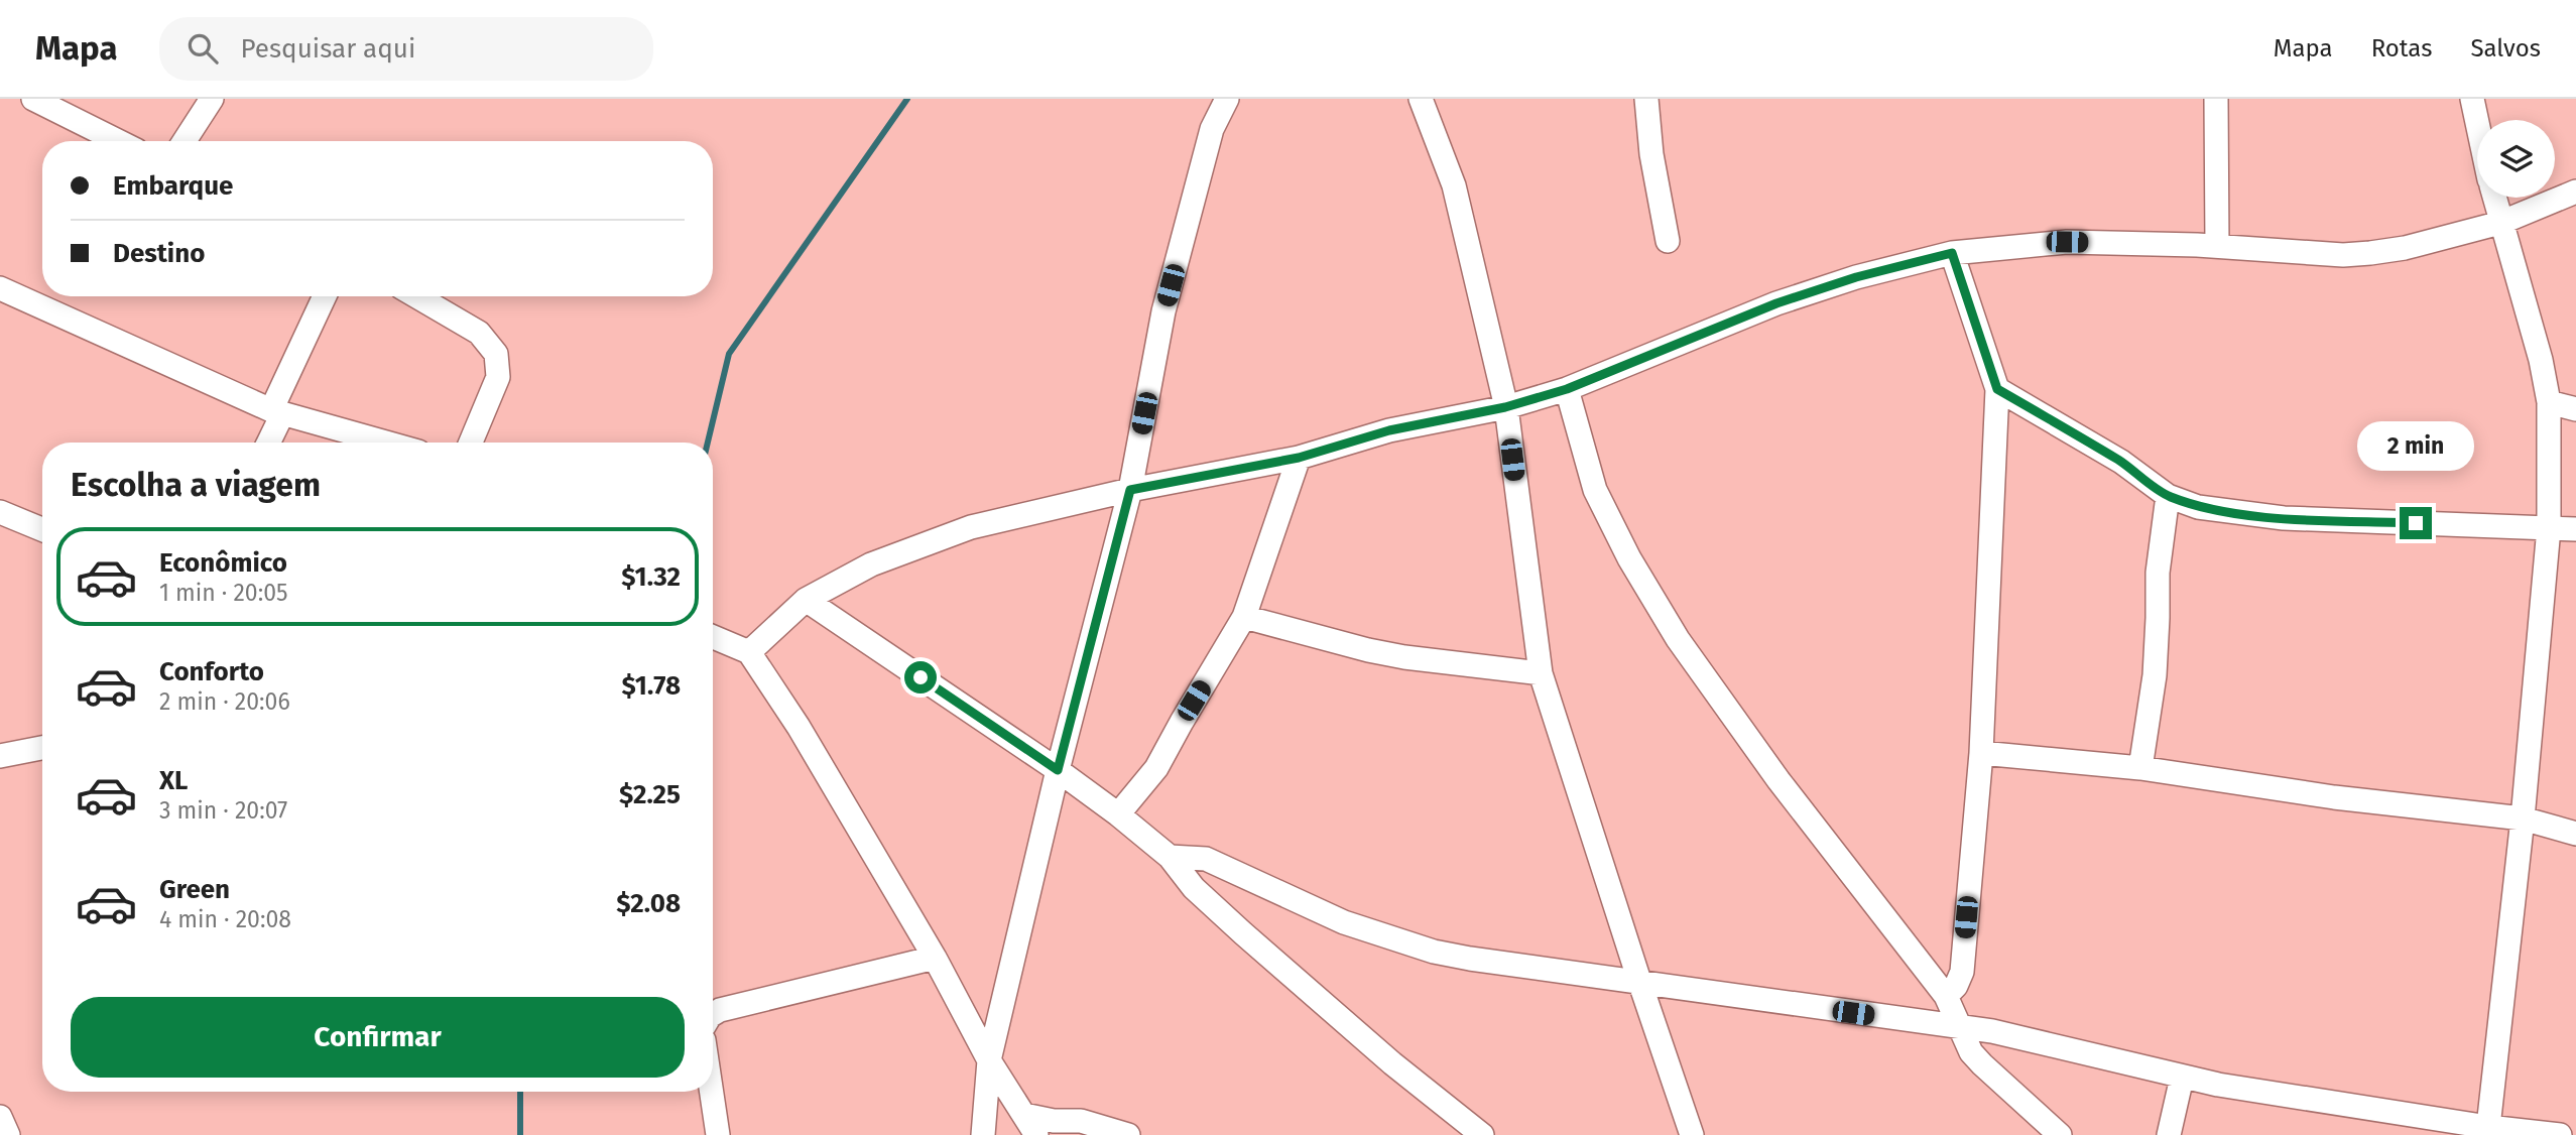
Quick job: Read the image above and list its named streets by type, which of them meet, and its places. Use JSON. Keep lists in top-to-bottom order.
{
  "page": {
    "header": "Mapa",
    "search": "Pesquisar aqui",
    "nav": ["Mapa", "Rotas", "Salvos"],
    "banner": ["Embarque", "Destino"],
    "bubble": "2 min",
    "heading": "Escolha a viagem",
    "list": [
      {
        "name": "Econômico",
        "note": "1 min · 20:05",
        "value": "$1.32"
      },
      {
        "name": "Conforto",
        "note": "2 min · 20:06",
        "value": "$1.78"
      },
      {
        "name": "XL",
        "note": "3 min · 20:07",
        "value": "$2.25"
      },
      {
        "name": "Green",
        "note": "4 min · 20:08",
        "value": "$2.08"
      }
    ],
    "buttons": "Confirmar"
  }
}
